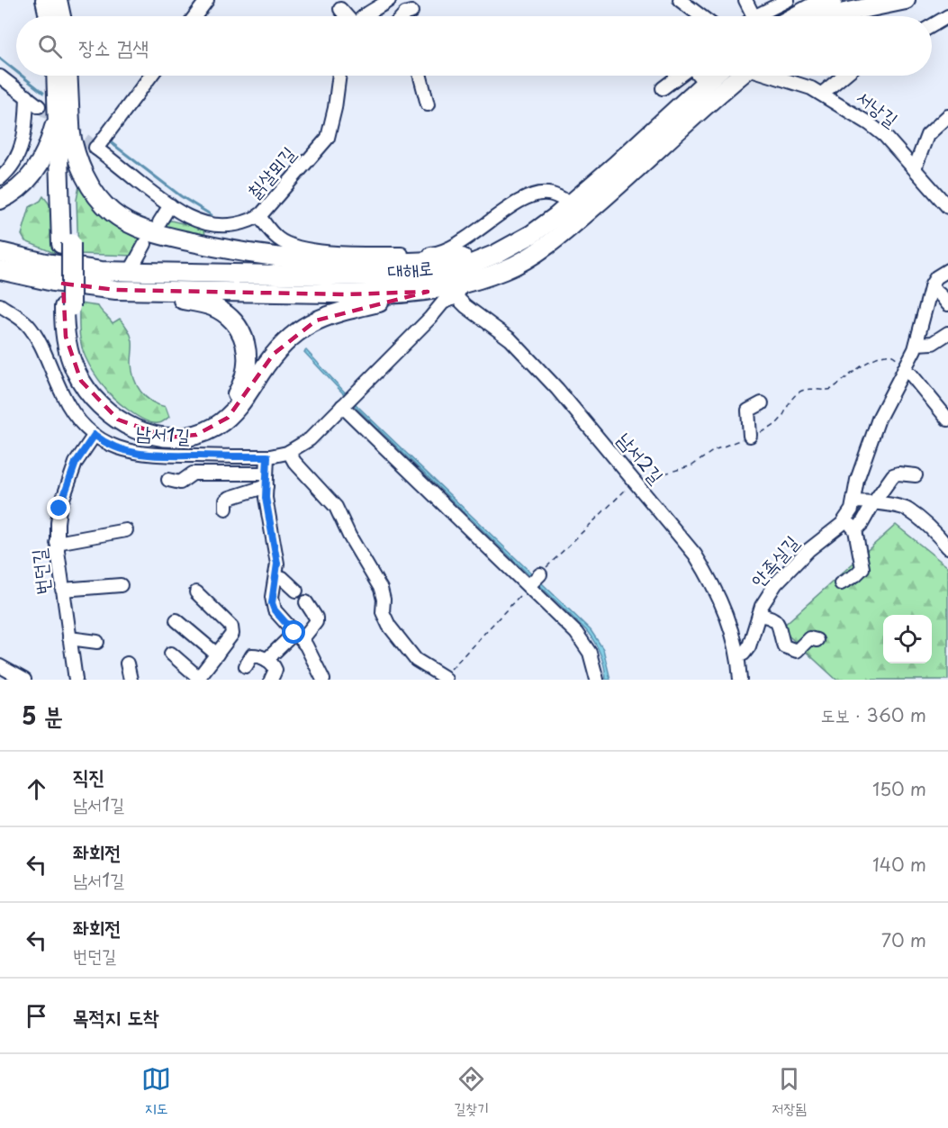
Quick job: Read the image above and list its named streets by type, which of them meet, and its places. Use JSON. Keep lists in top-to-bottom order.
{
  "streets": {
    "highway": ["대해로"],
    "street": [
      "서낭길",
      "칡살뫼길",
      "남서1길",
      "남서2길",
      "안족실길",
      "번던길"
    ]
  },
  "crossings": [
    ["대해로", "남서1길"],
    ["대해로", "남서2길"],
    ["남서1길", "남서2길"],
    ["남서1길", "번던길"],
    ["남서2길", "안족실길"]
  ],
  "page": {
    "search": "장소 검색",
    "heading": ["5 분", "도보 · 360 m"],
    "list": [
      ["직진", "남서1길", "150 m"],
      ["좌회전", "남서1길", "140 m"],
      ["좌회전", "번던길", "70 m"],
      "목적지 도착"
    ],
    "nav": ["지도", "길찾기", "저장됨"]
  }
}
